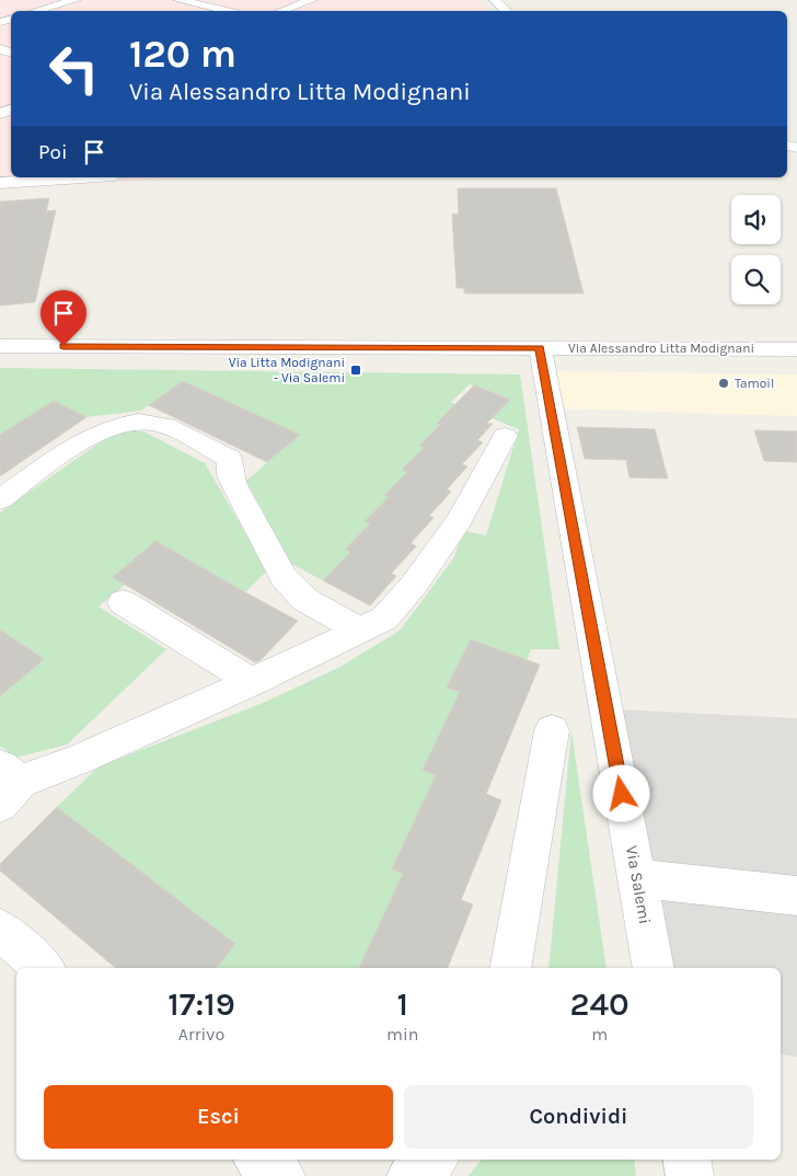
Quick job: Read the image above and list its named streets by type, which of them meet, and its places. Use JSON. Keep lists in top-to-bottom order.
{
  "streets": {
    "street": ["Via Alessandro Litta Modignani", "Via Salemi"]
  },
  "crossings": [
    ["Via Alessandro Litta Modignani", "Via Salemi"]
  ],
  "places": {
    "transit": ["Via Litta Modignani - Via Salemi"],
    "other": ["Tamoil"]
  },
  "page": {
    "turn": ["120 m", "Via Alessandro Litta Modignani"],
    "then": "Poi",
    "eta": [
      "17:19",
      "Arrivo",
      "1",
      "min",
      "240",
      "m"
    ],
    "buttons": ["Esci", "Condividi"]
  }
}
